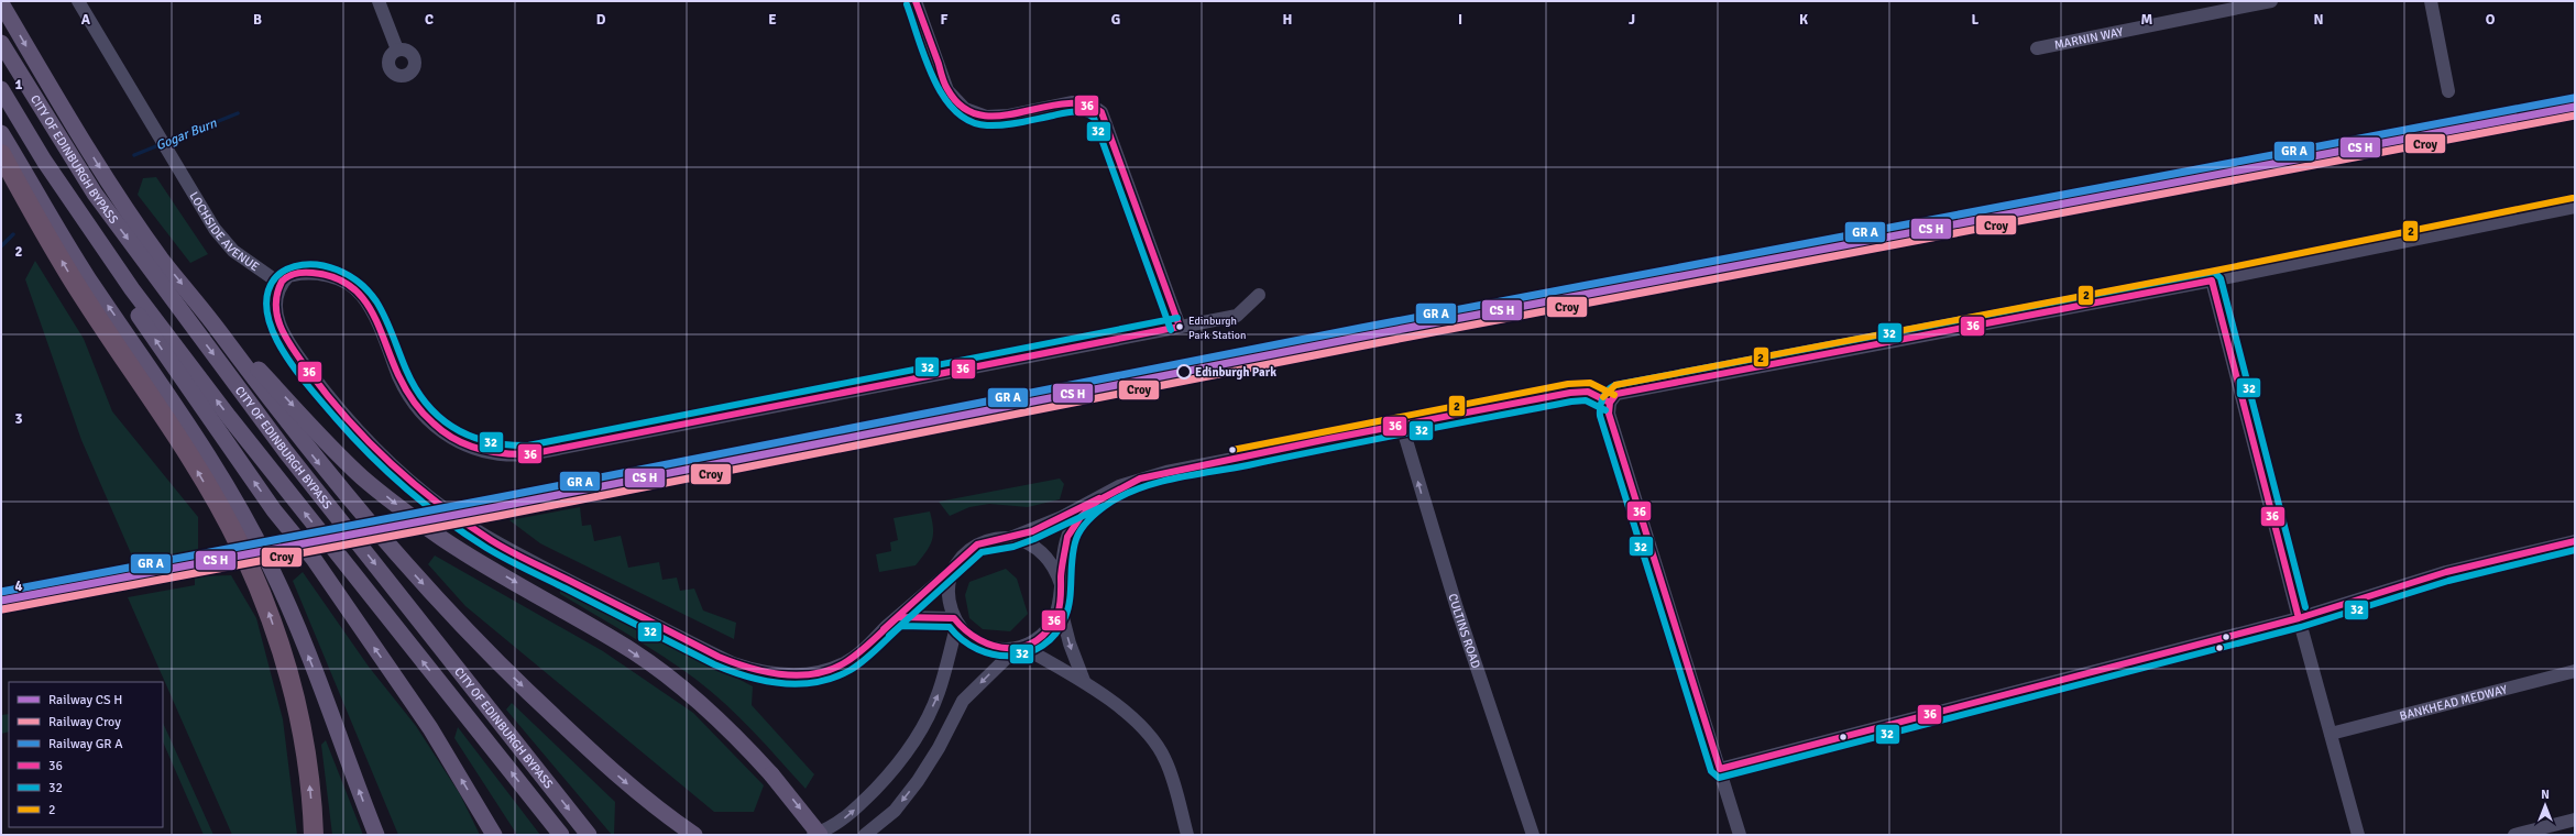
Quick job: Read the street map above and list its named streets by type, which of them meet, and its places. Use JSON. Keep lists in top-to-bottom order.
{
  "streets": {
    "main road": ["CITY OF EDINBURGH BYPASS"],
    "street": [
      "MARNIN WAY",
      "LOCHSIDE AVENUE",
      "CULTINS ROAD",
      "BANKHEAD MEDWAY"
    ]
  },
  "one_way": ["CULTINS ROAD"],
  "water": ["Gogar Burn"],
  "places": ["Edinburgh Park Station", "Edinburgh Park"],
  "lines": [
    "transit line 36",
    "transit line 32",
    "rail line Croy",
    "transit line 2"
  ],
  "legend": [
    "Railway CS H",
    "Railway Croy",
    "Railway GR A",
    "36",
    "32",
    "2"
  ],
  "north": "top",
  "grid": {
    "columns": [
      "A",
      "B",
      "C",
      "D",
      "E",
      "F",
      "G",
      "H",
      "I",
      "J",
      "K",
      "L",
      "M",
      "N",
      "O"
    ],
    "rows": [
      "1",
      "2",
      "3",
      "4"
    ]
  }
}
